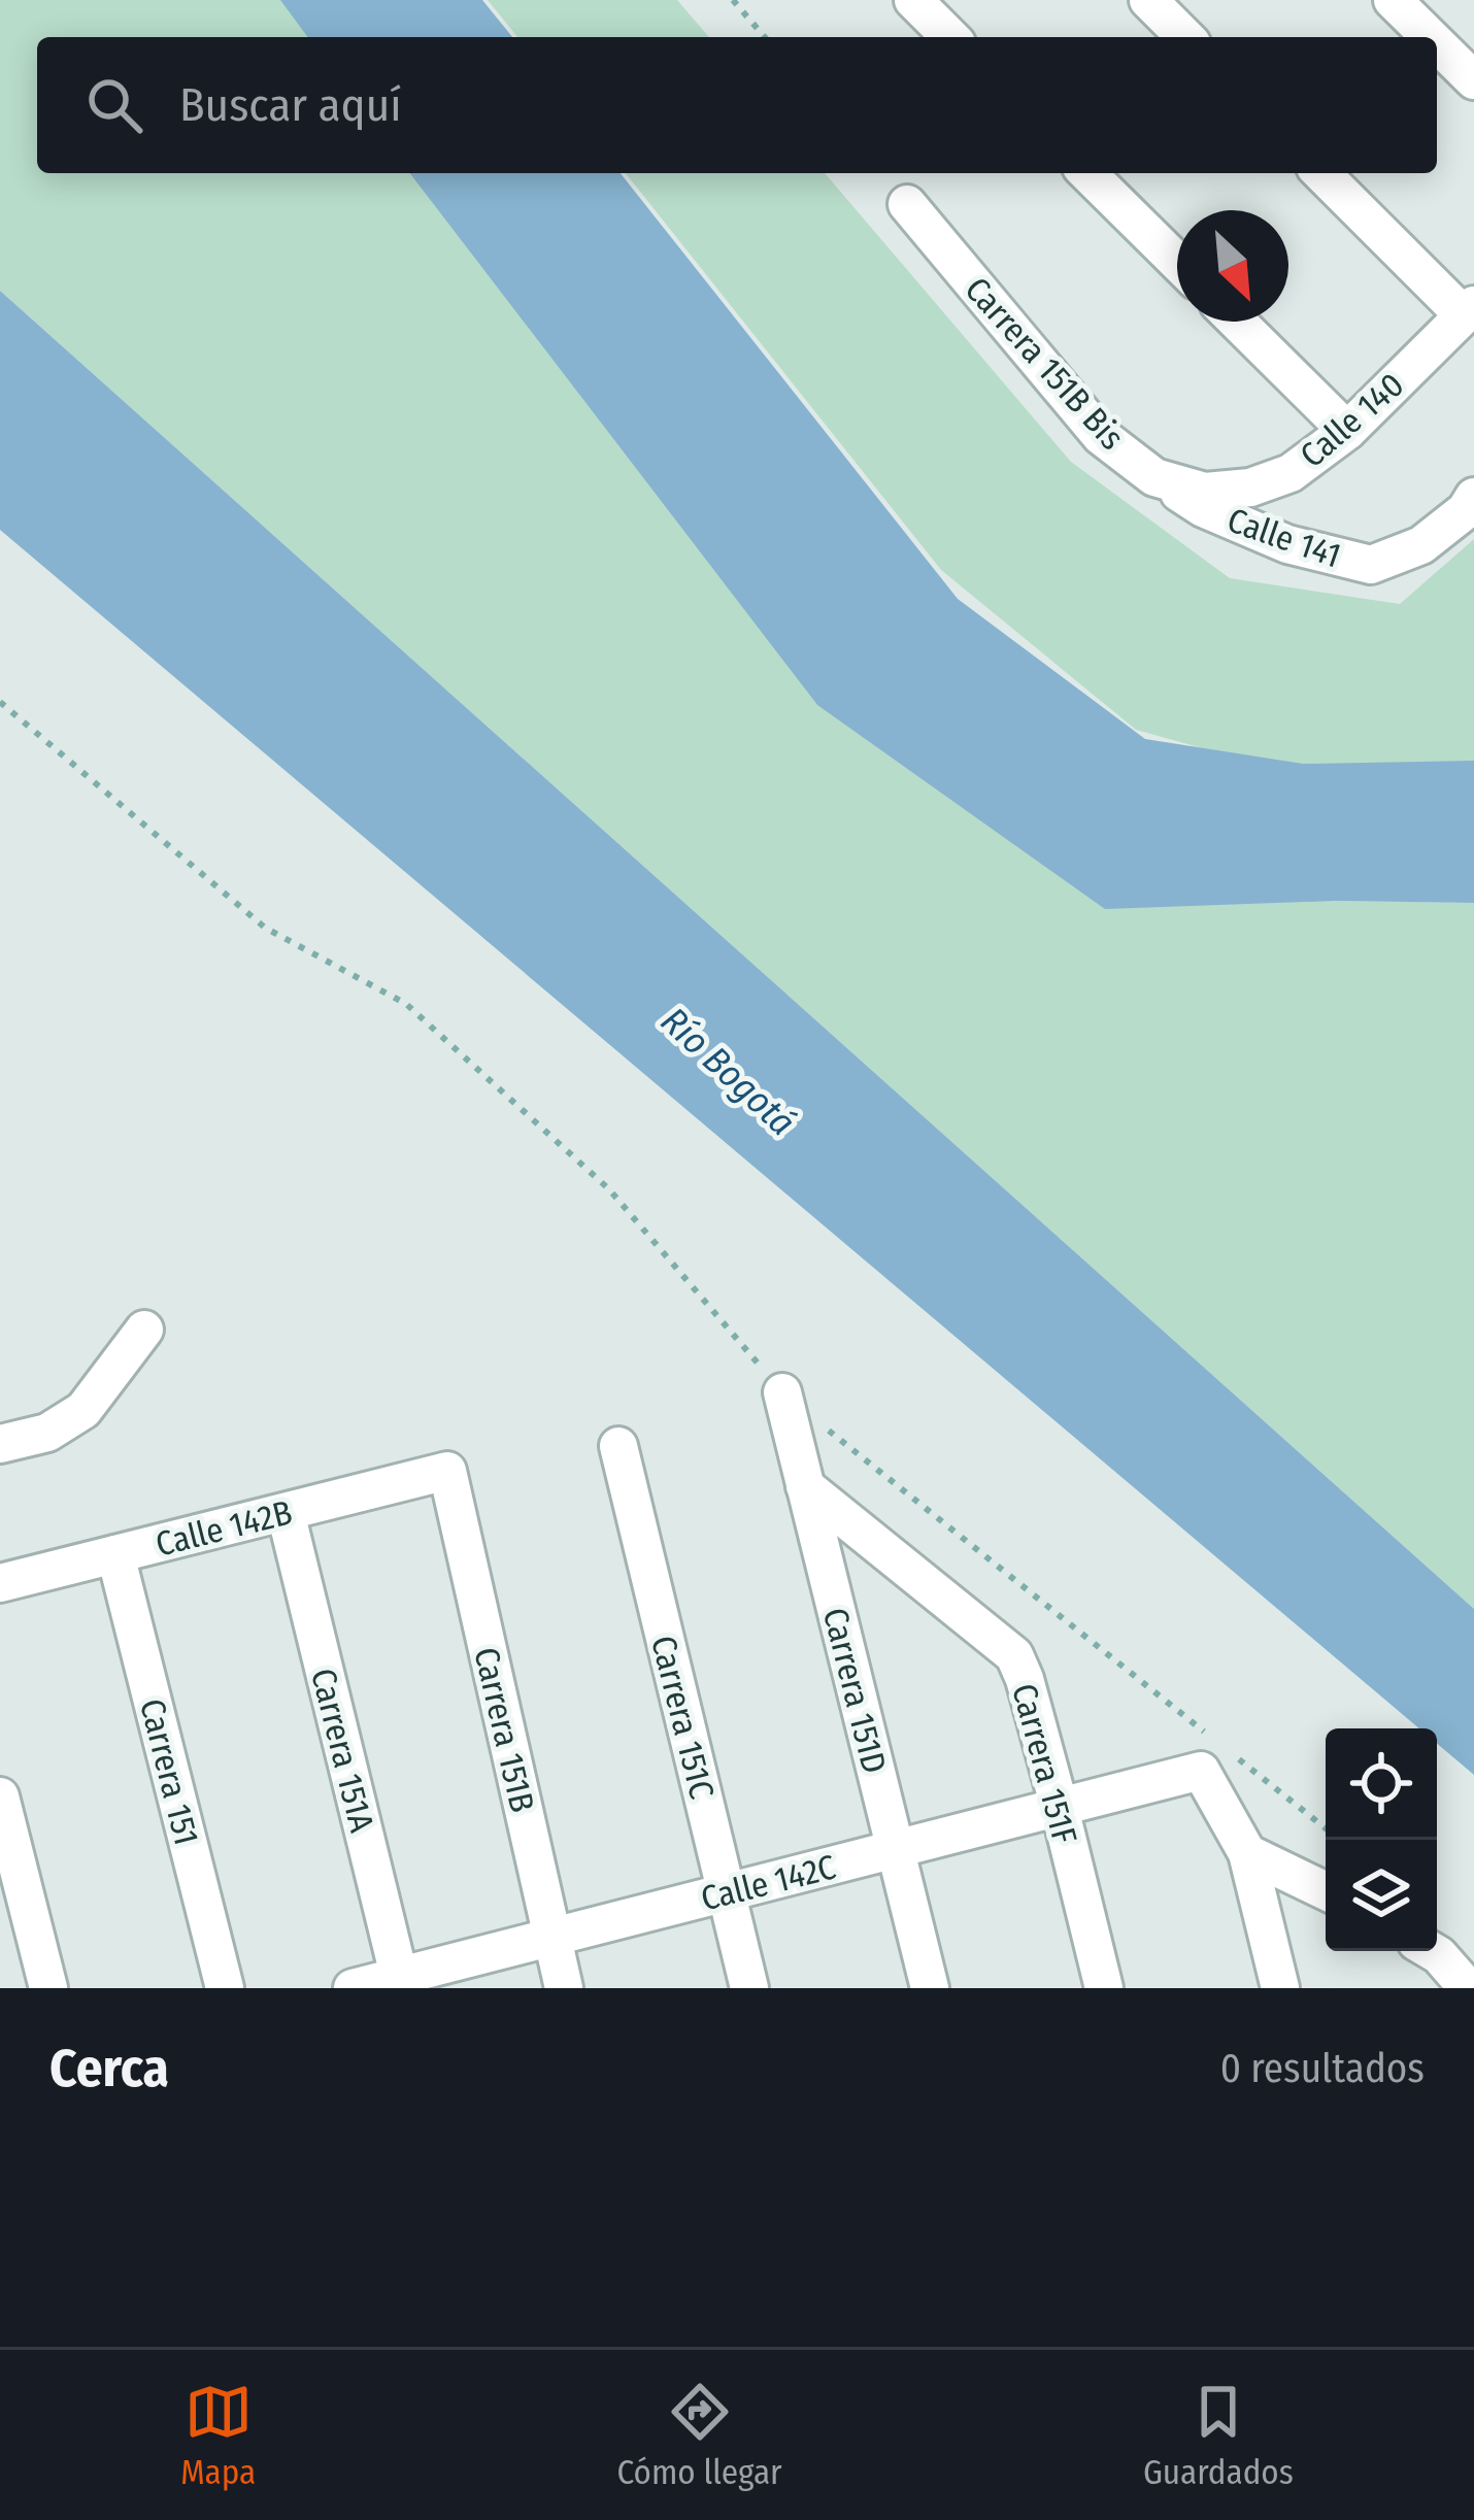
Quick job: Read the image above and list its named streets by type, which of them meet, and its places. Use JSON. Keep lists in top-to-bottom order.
{
  "streets": {
    "street": [
      "Carrera 151B Bis",
      "Calle 140",
      "Calle 141",
      "Calle 142B",
      "Carrera 151D",
      "Carrera 151C",
      "Carrera 151B",
      "Carrera 151A",
      "Carrera 151F",
      "Carrera 151",
      "Calle 142C"
    ]
  },
  "crossings": [
    ["Carrera 151B Bis", "Calle 140"],
    ["Carrera 151B Bis", "Calle 141"],
    ["Calle 142B", "Carrera 151B"],
    ["Calle 142B", "Carrera 151A"],
    ["Calle 142B", "Carrera 151"],
    ["Carrera 151D", "Carrera 151F"],
    ["Carrera 151D", "Calle 142C"],
    ["Carrera 151C", "Calle 142C"],
    ["Carrera 151B", "Calle 142C"],
    ["Carrera 151A", "Calle 142C"],
    ["Carrera 151F", "Calle 142C"]
  ],
  "water": ["Río Bogotá"],
  "north": "bottom right",
  "page": {
    "search": "Buscar aquí",
    "heading": ["Cerca", "0 resultados"],
    "nav": ["Mapa", "Cómo llegar", "Guardados"]
  }
}
